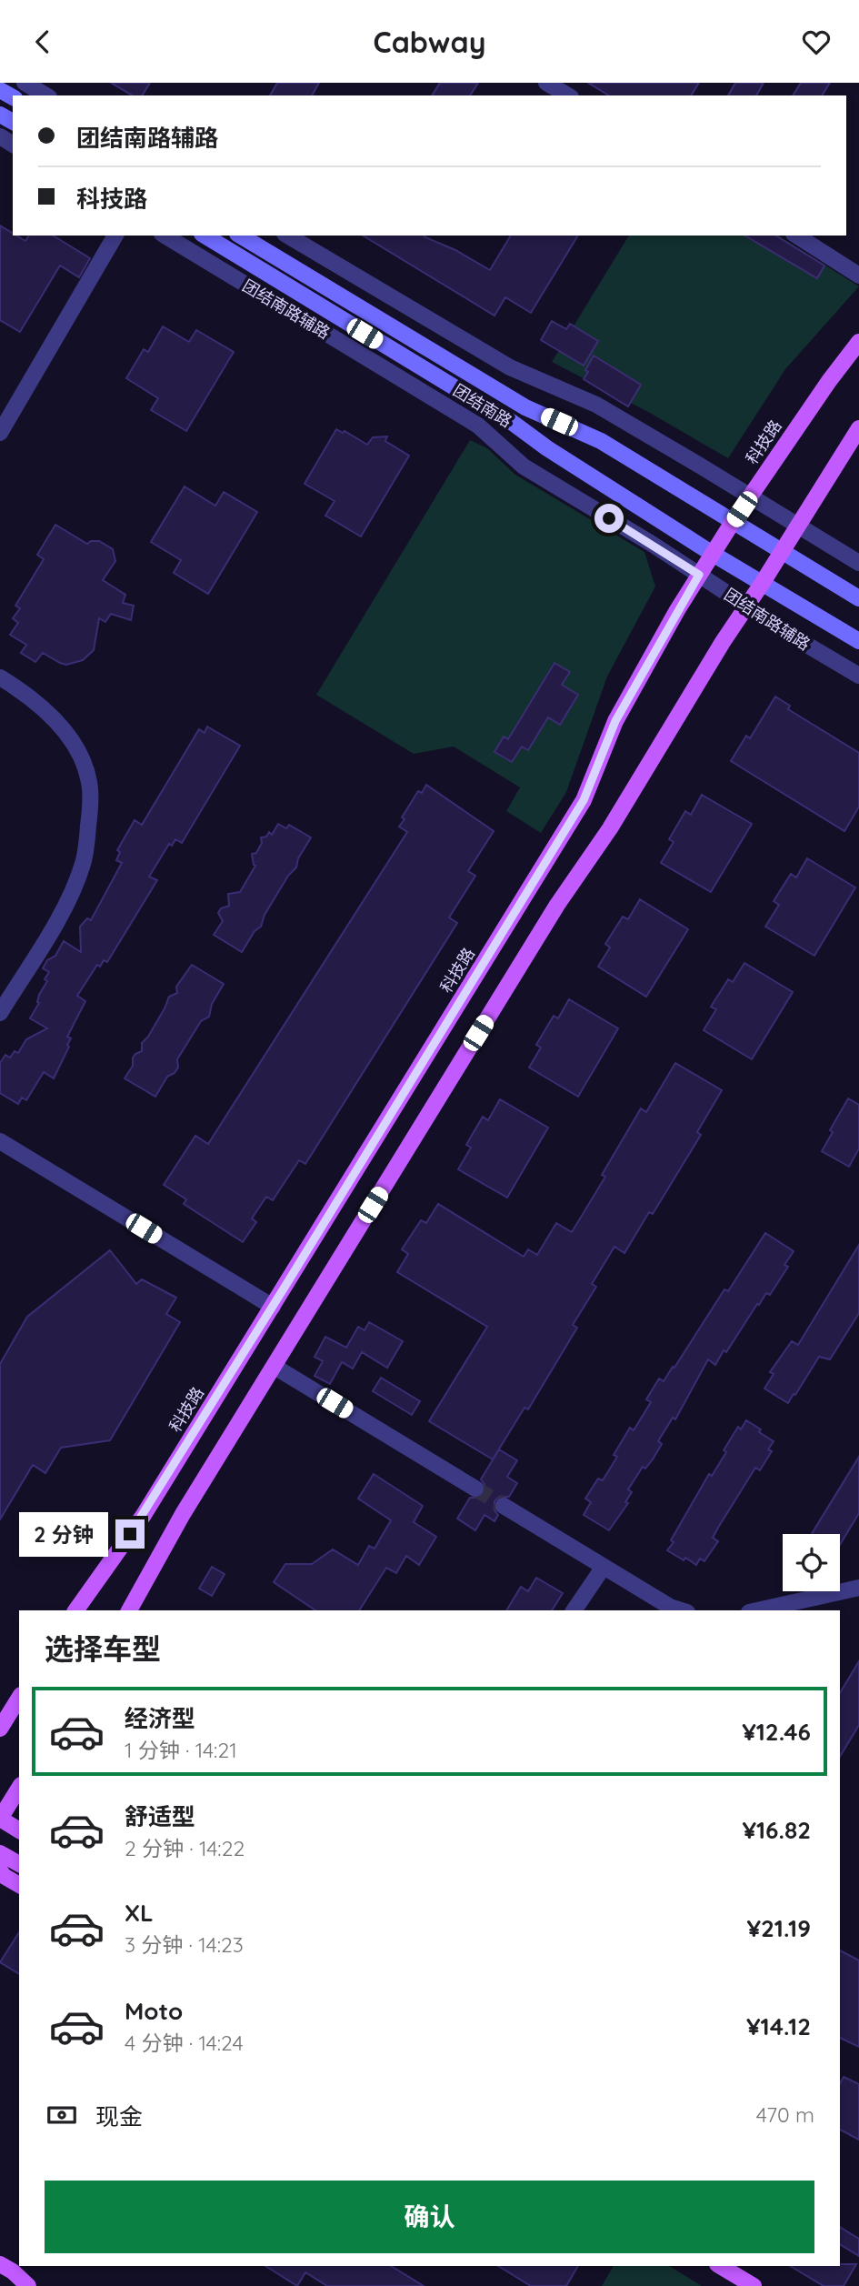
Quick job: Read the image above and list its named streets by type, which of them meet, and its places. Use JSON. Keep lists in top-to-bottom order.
{
  "streets": {
    "main road": ["团结南路", "科技路"],
    "street": ["团结南路辅路"]
  },
  "crossings": [
    ["团结南路辅路", "科技路"],
    ["团结南路", "科技路"]
  ],
  "page": {
    "header": "Cabway",
    "banner": ["团结南路辅路", "科技路"],
    "bubble": "2 分钟",
    "heading": "选择车型",
    "list": [
      {
        "name": "经济型",
        "note": "1 分钟 · 14:21",
        "value": "¥12.46"
      },
      {
        "name": "舒适型",
        "note": "2 分钟 · 14:22",
        "value": "¥16.82"
      },
      {
        "name": "XL",
        "note": "3 分钟 · 14:23",
        "value": "¥21.19"
      },
      {
        "name": "Moto",
        "note": "4 分钟 · 14:24",
        "value": "¥14.12"
      }
    ],
    "pay": ["现金", "470 m"],
    "buttons": "确认"
  }
}
